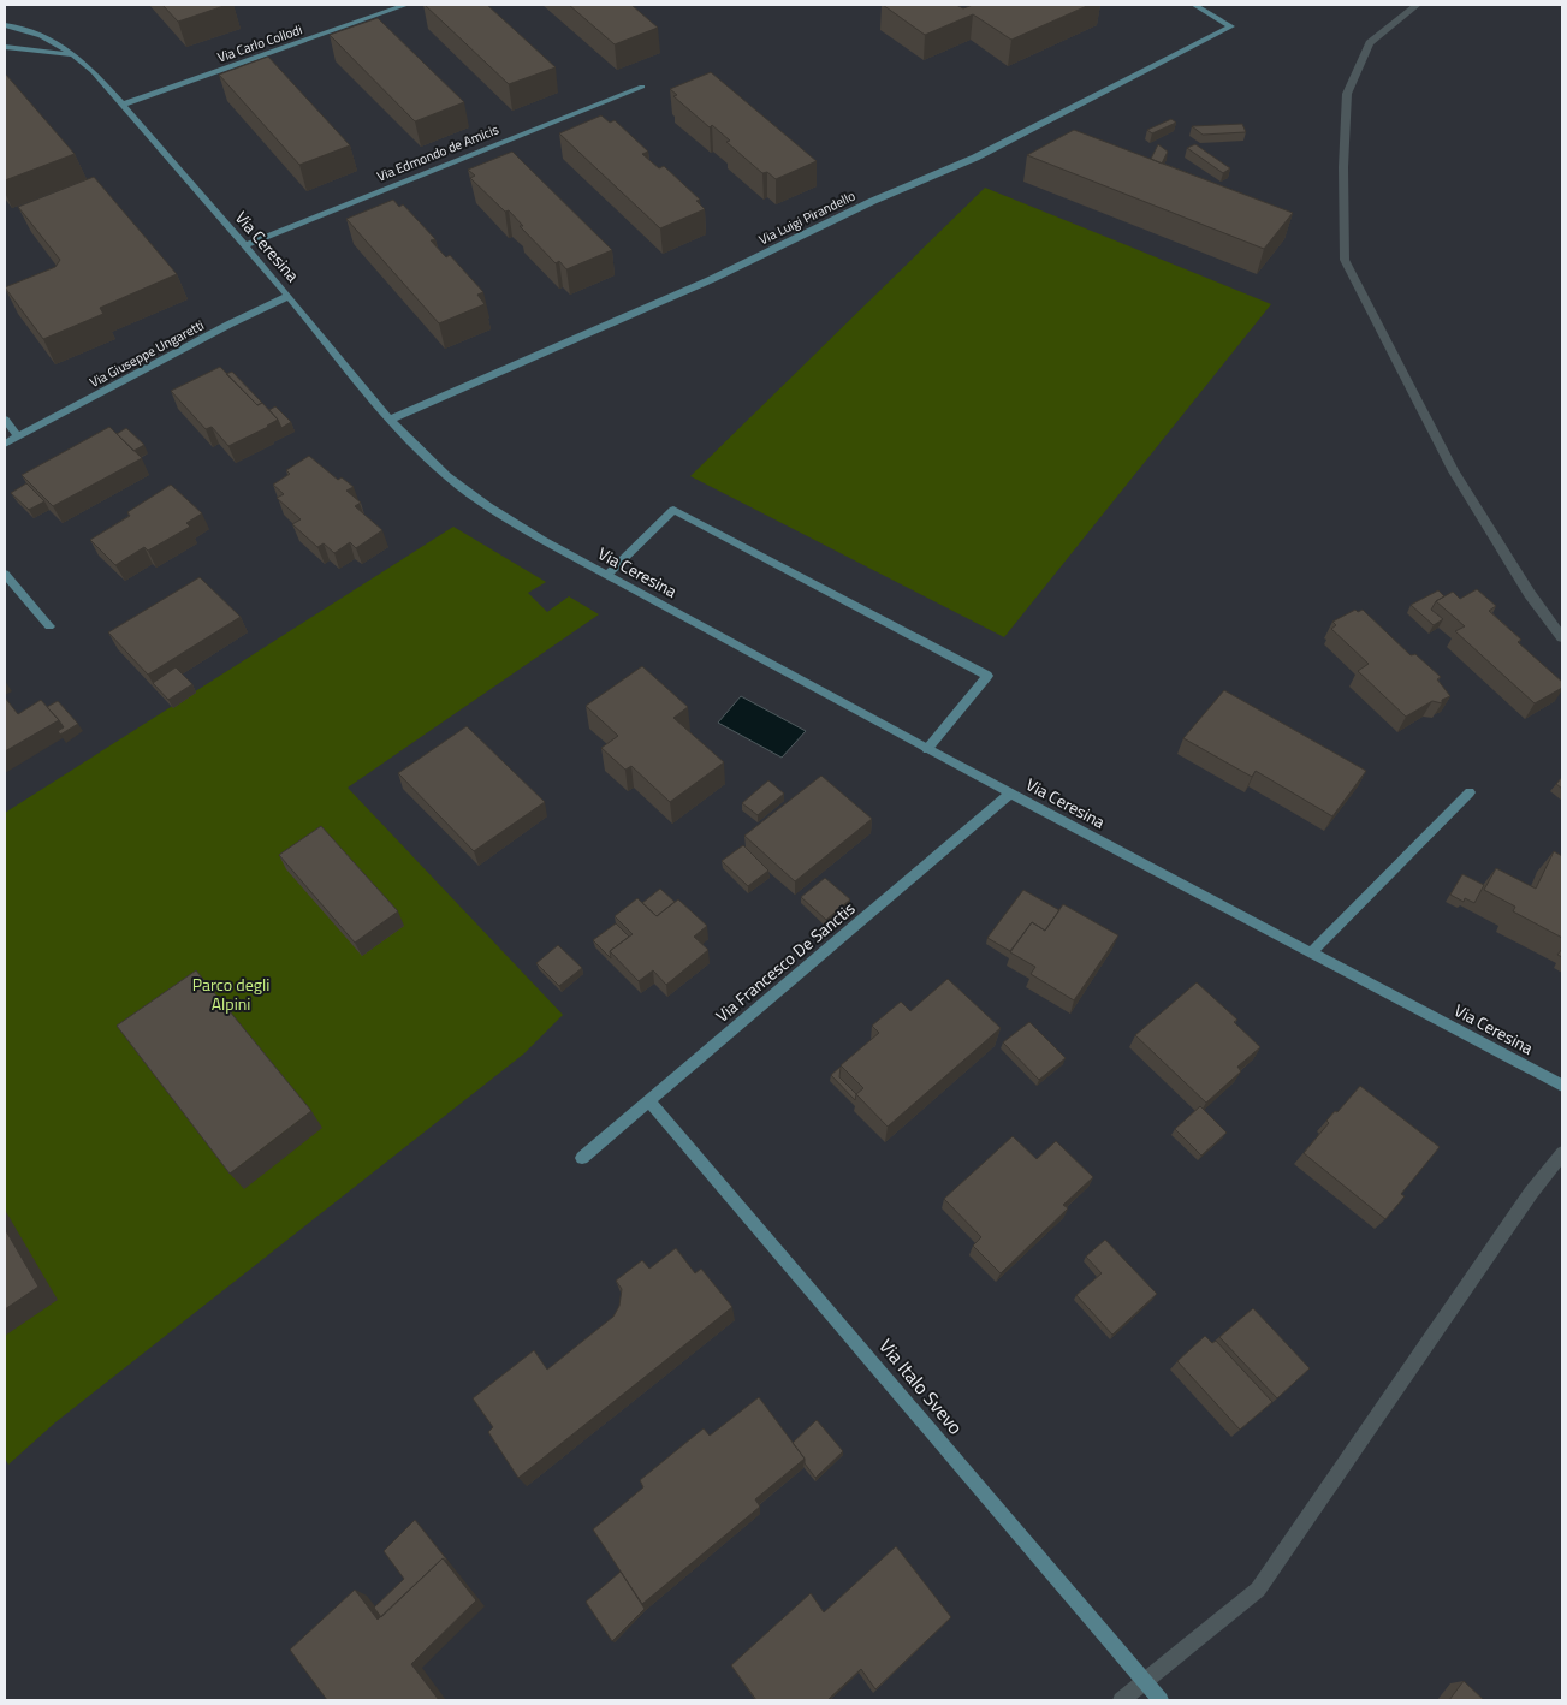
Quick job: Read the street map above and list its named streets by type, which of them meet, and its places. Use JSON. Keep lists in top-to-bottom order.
{
  "streets": {
    "street": [
      "Via Carlo Collodi",
      "Via Edmondo de Amicis",
      "Via Luigi Pirandello",
      "Via Ceresina",
      "Via Giuseppe Ungaretti",
      "Via Francesco De Sanctis",
      "Via Italo Svevo"
    ]
  },
  "crossings": [
    ["Via Carlo Collodi", "Via Ceresina"],
    ["Via Edmondo de Amicis", "Via Ceresina"],
    ["Via Luigi Pirandello", "Via Ceresina"],
    ["Via Ceresina", "Via Giuseppe Ungaretti"],
    ["Via Ceresina", "Via Francesco De Sanctis"],
    ["Via Francesco De Sanctis", "Via Italo Svevo"]
  ],
  "parks": ["Parco degli Alpini"]
}
